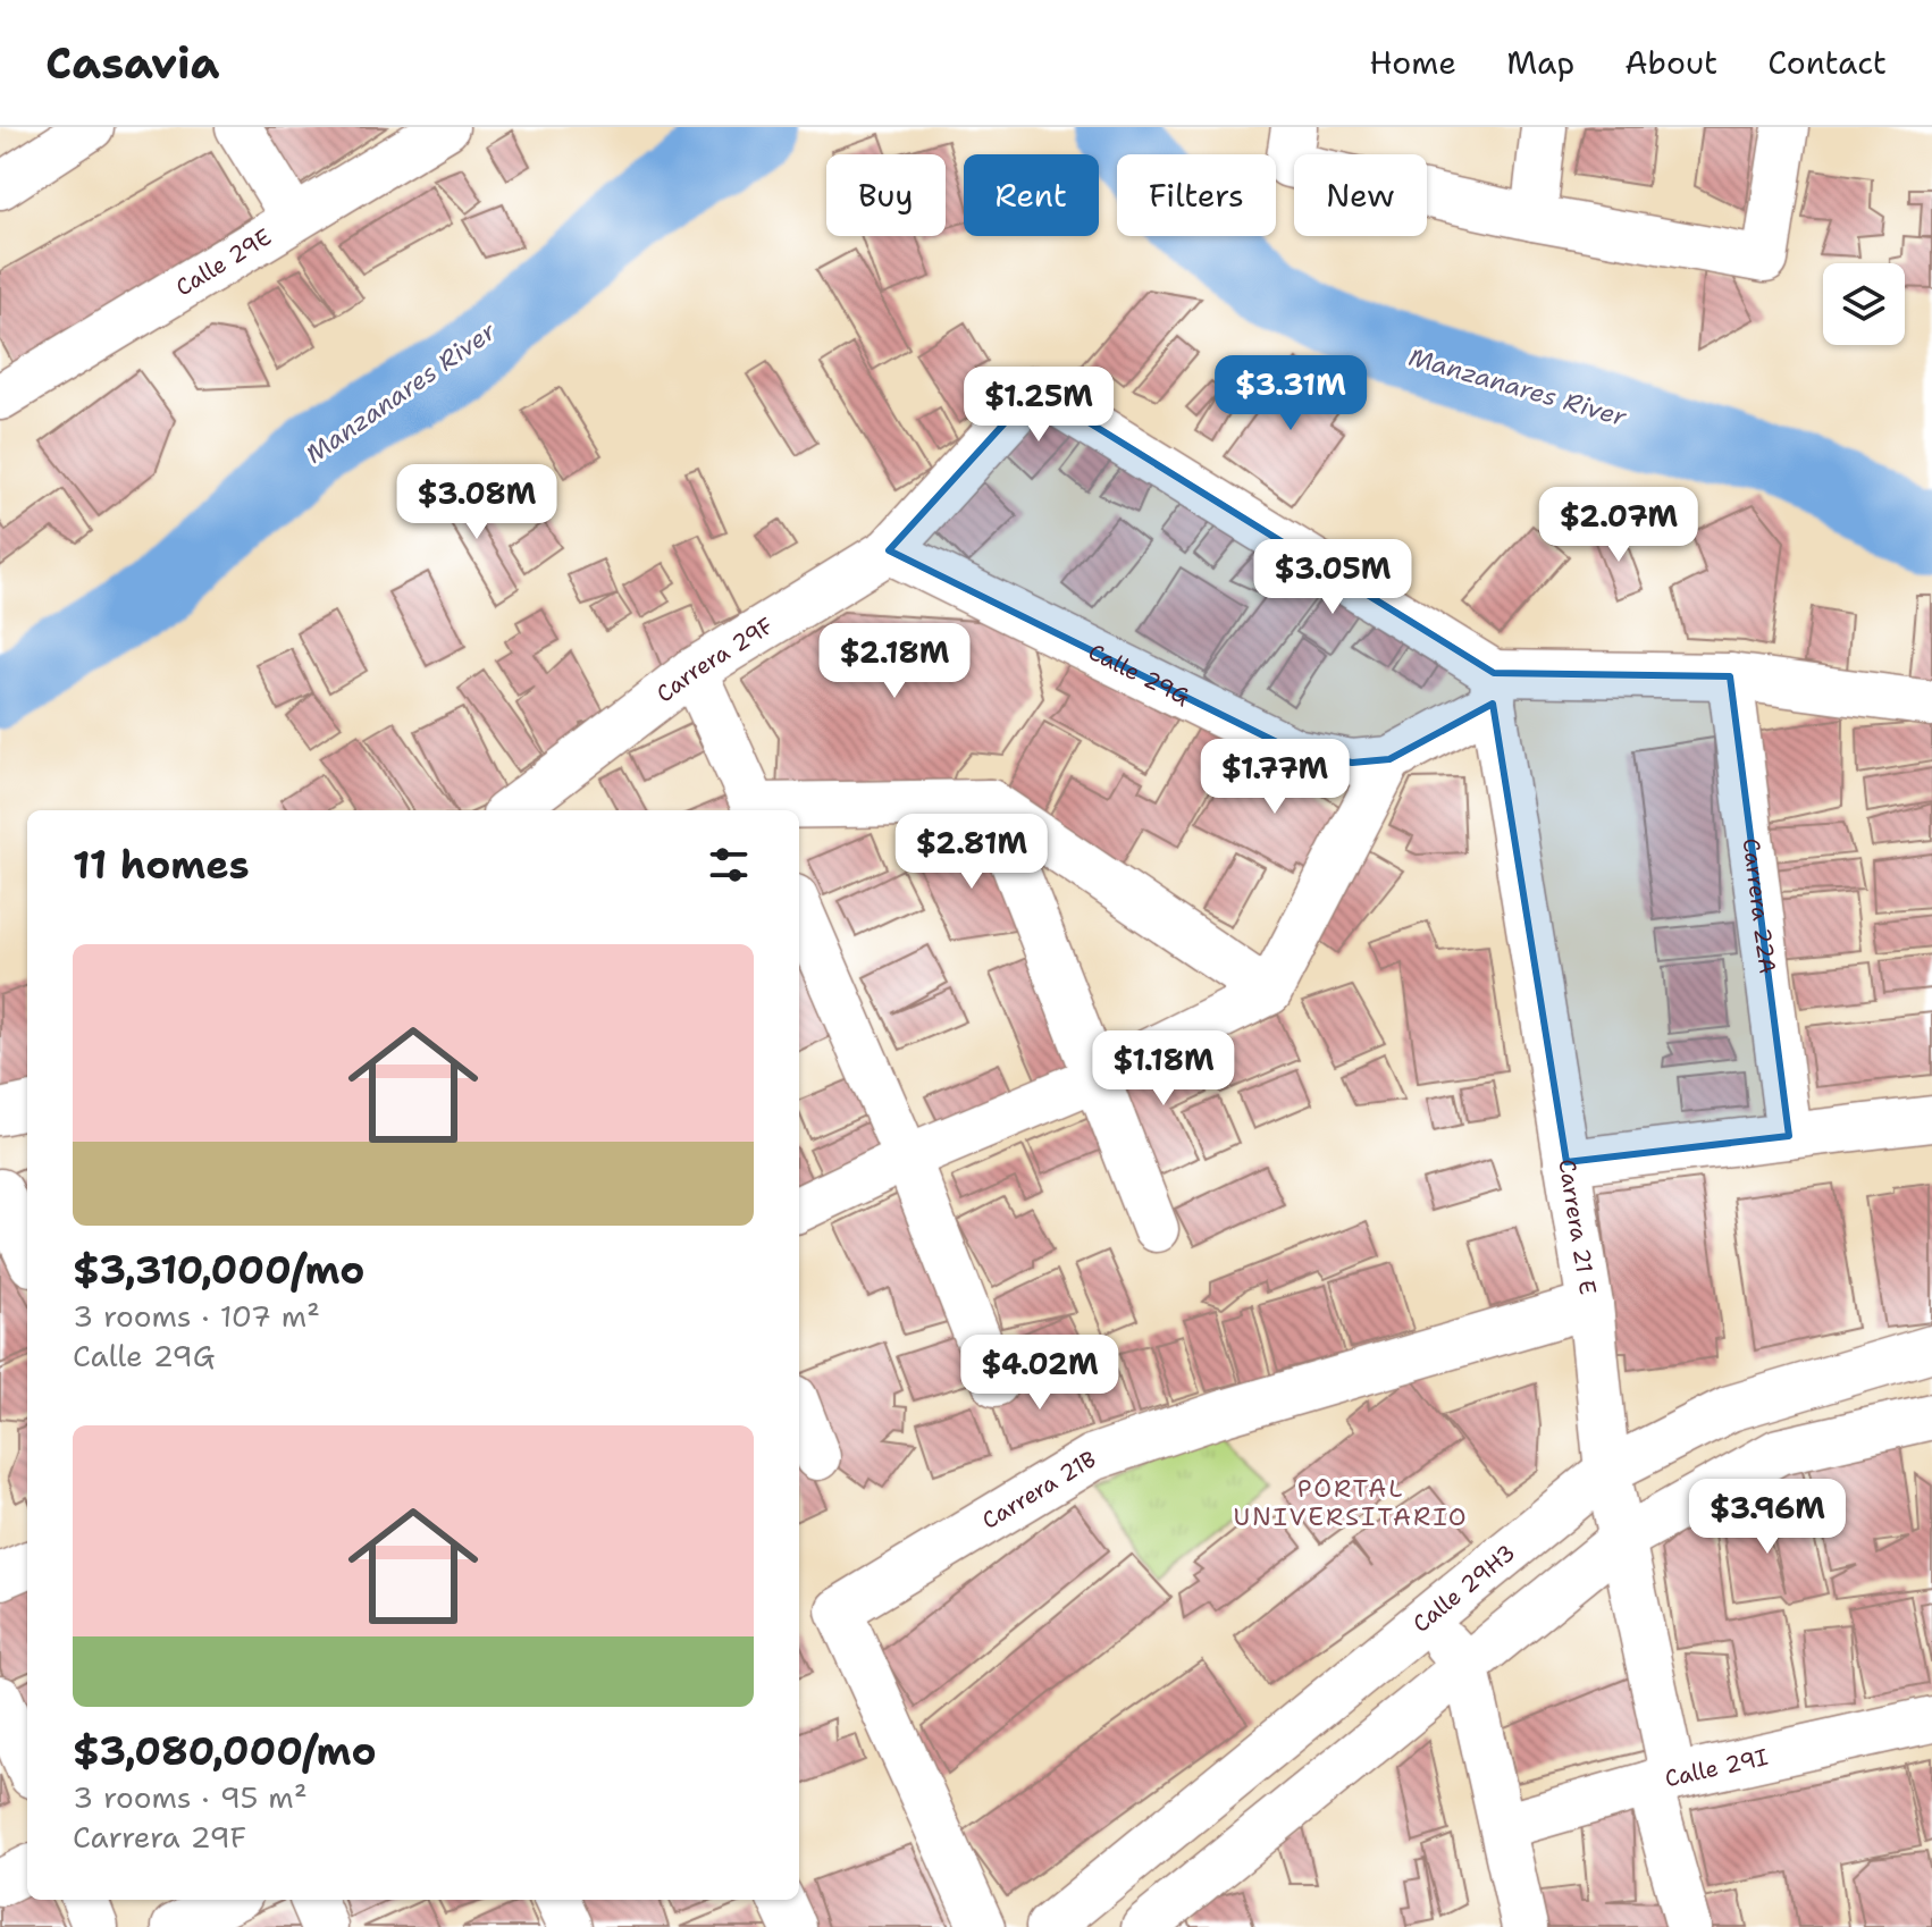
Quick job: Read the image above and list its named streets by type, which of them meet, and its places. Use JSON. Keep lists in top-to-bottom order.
{
  "streets": {
    "street": [
      "Calle 29E",
      "Carrera 29F",
      "Calle 29G",
      "Carrera 22A",
      "Carrera 21 E",
      "Carrera 21B",
      "Calle 29H3",
      "Calle 29I"
    ]
  },
  "crossings": [
    ["Carrera 29F", "Calle 29G"],
    ["Carrera 29F", "Carrera 21 E"],
    ["Calle 29G", "Carrera 21 E"],
    ["Carrera 21 E", "Carrera 21B"],
    ["Carrera 21 E", "Calle 29H3"],
    ["Carrera 21 E", "Calle 29I"]
  ],
  "districts": ["PORTAL UNIVERSITARIO"],
  "water": ["Manzanares River"],
  "page": {
    "header": "Casavia",
    "nav": [
      "Home",
      "Map",
      "About",
      "Contact"
    ],
    "chip": [
      "Buy",
      "Rent",
      "Filters",
      "New"
    ],
    "price": [
      "$3.31M",
      "$1.25M",
      "$3.08M",
      "$2.07M",
      "$3.05M",
      "$2.18M",
      "$1.77M",
      "$2.81M",
      "$1.18M",
      "$4.02M",
      "$3.96M"
    ],
    "heading": "11 homes",
    "list": [
      {
        "name": "$3,310,000/mo",
        "note": "3 rooms · 107 m² · Calle 29G"
      },
      {
        "name": "$3,080,000/mo",
        "note": "3 rooms · 95 m² · Carrera 29F"
      }
    ]
  }
}
